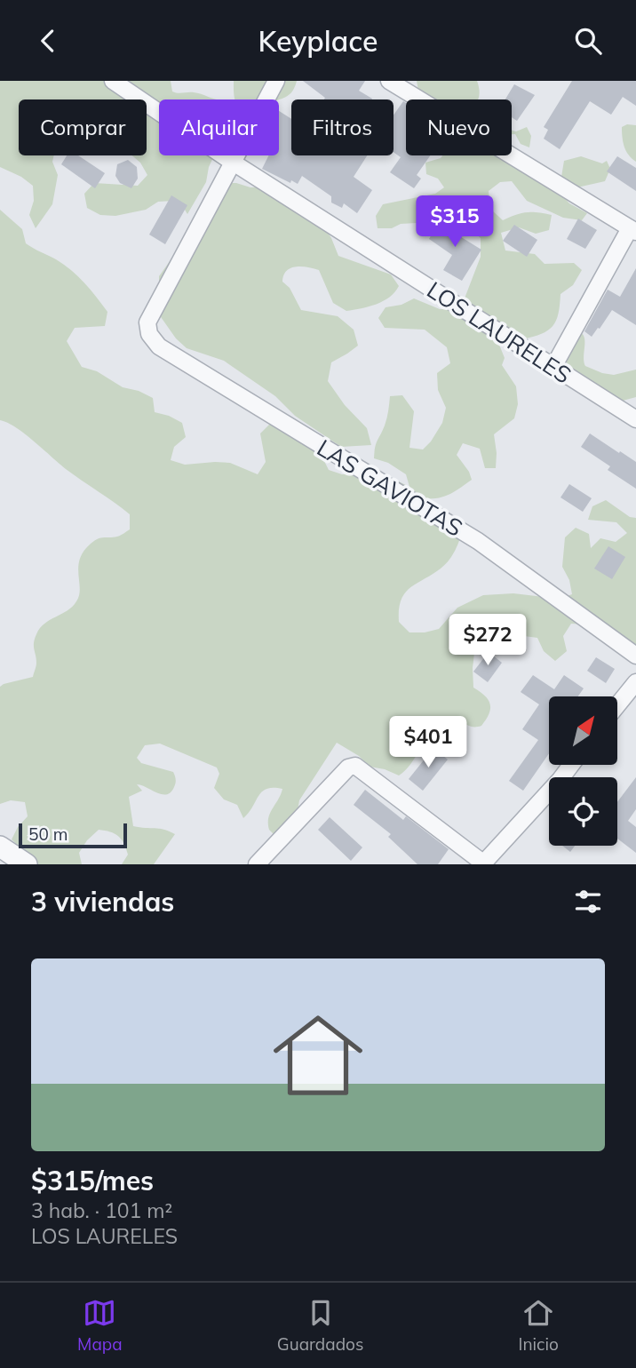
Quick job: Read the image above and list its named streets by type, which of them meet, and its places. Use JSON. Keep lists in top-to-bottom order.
{
  "streets": {
    "street": ["LOS LAURELES", "LAS GAVIOTAS"]
  },
  "crossings": [
    ["LOS LAURELES", "LAS GAVIOTAS"]
  ],
  "scale_bar": "50 m",
  "north": "top right",
  "page": {
    "header": "Keyplace",
    "chip": [
      "Comprar",
      "Alquilar",
      "Filtros",
      "Nuevo"
    ],
    "price": ["$315", "$272", "$401"],
    "scale": "50 m",
    "heading": "3 viviendas",
    "list": [
      {
        "name": "$315/mes",
        "note": "3 hab. · 101 m² · LOS LAURELES"
      }
    ],
    "tabs": ["Mapa", "Guardados", "Inicio"]
  }
}
